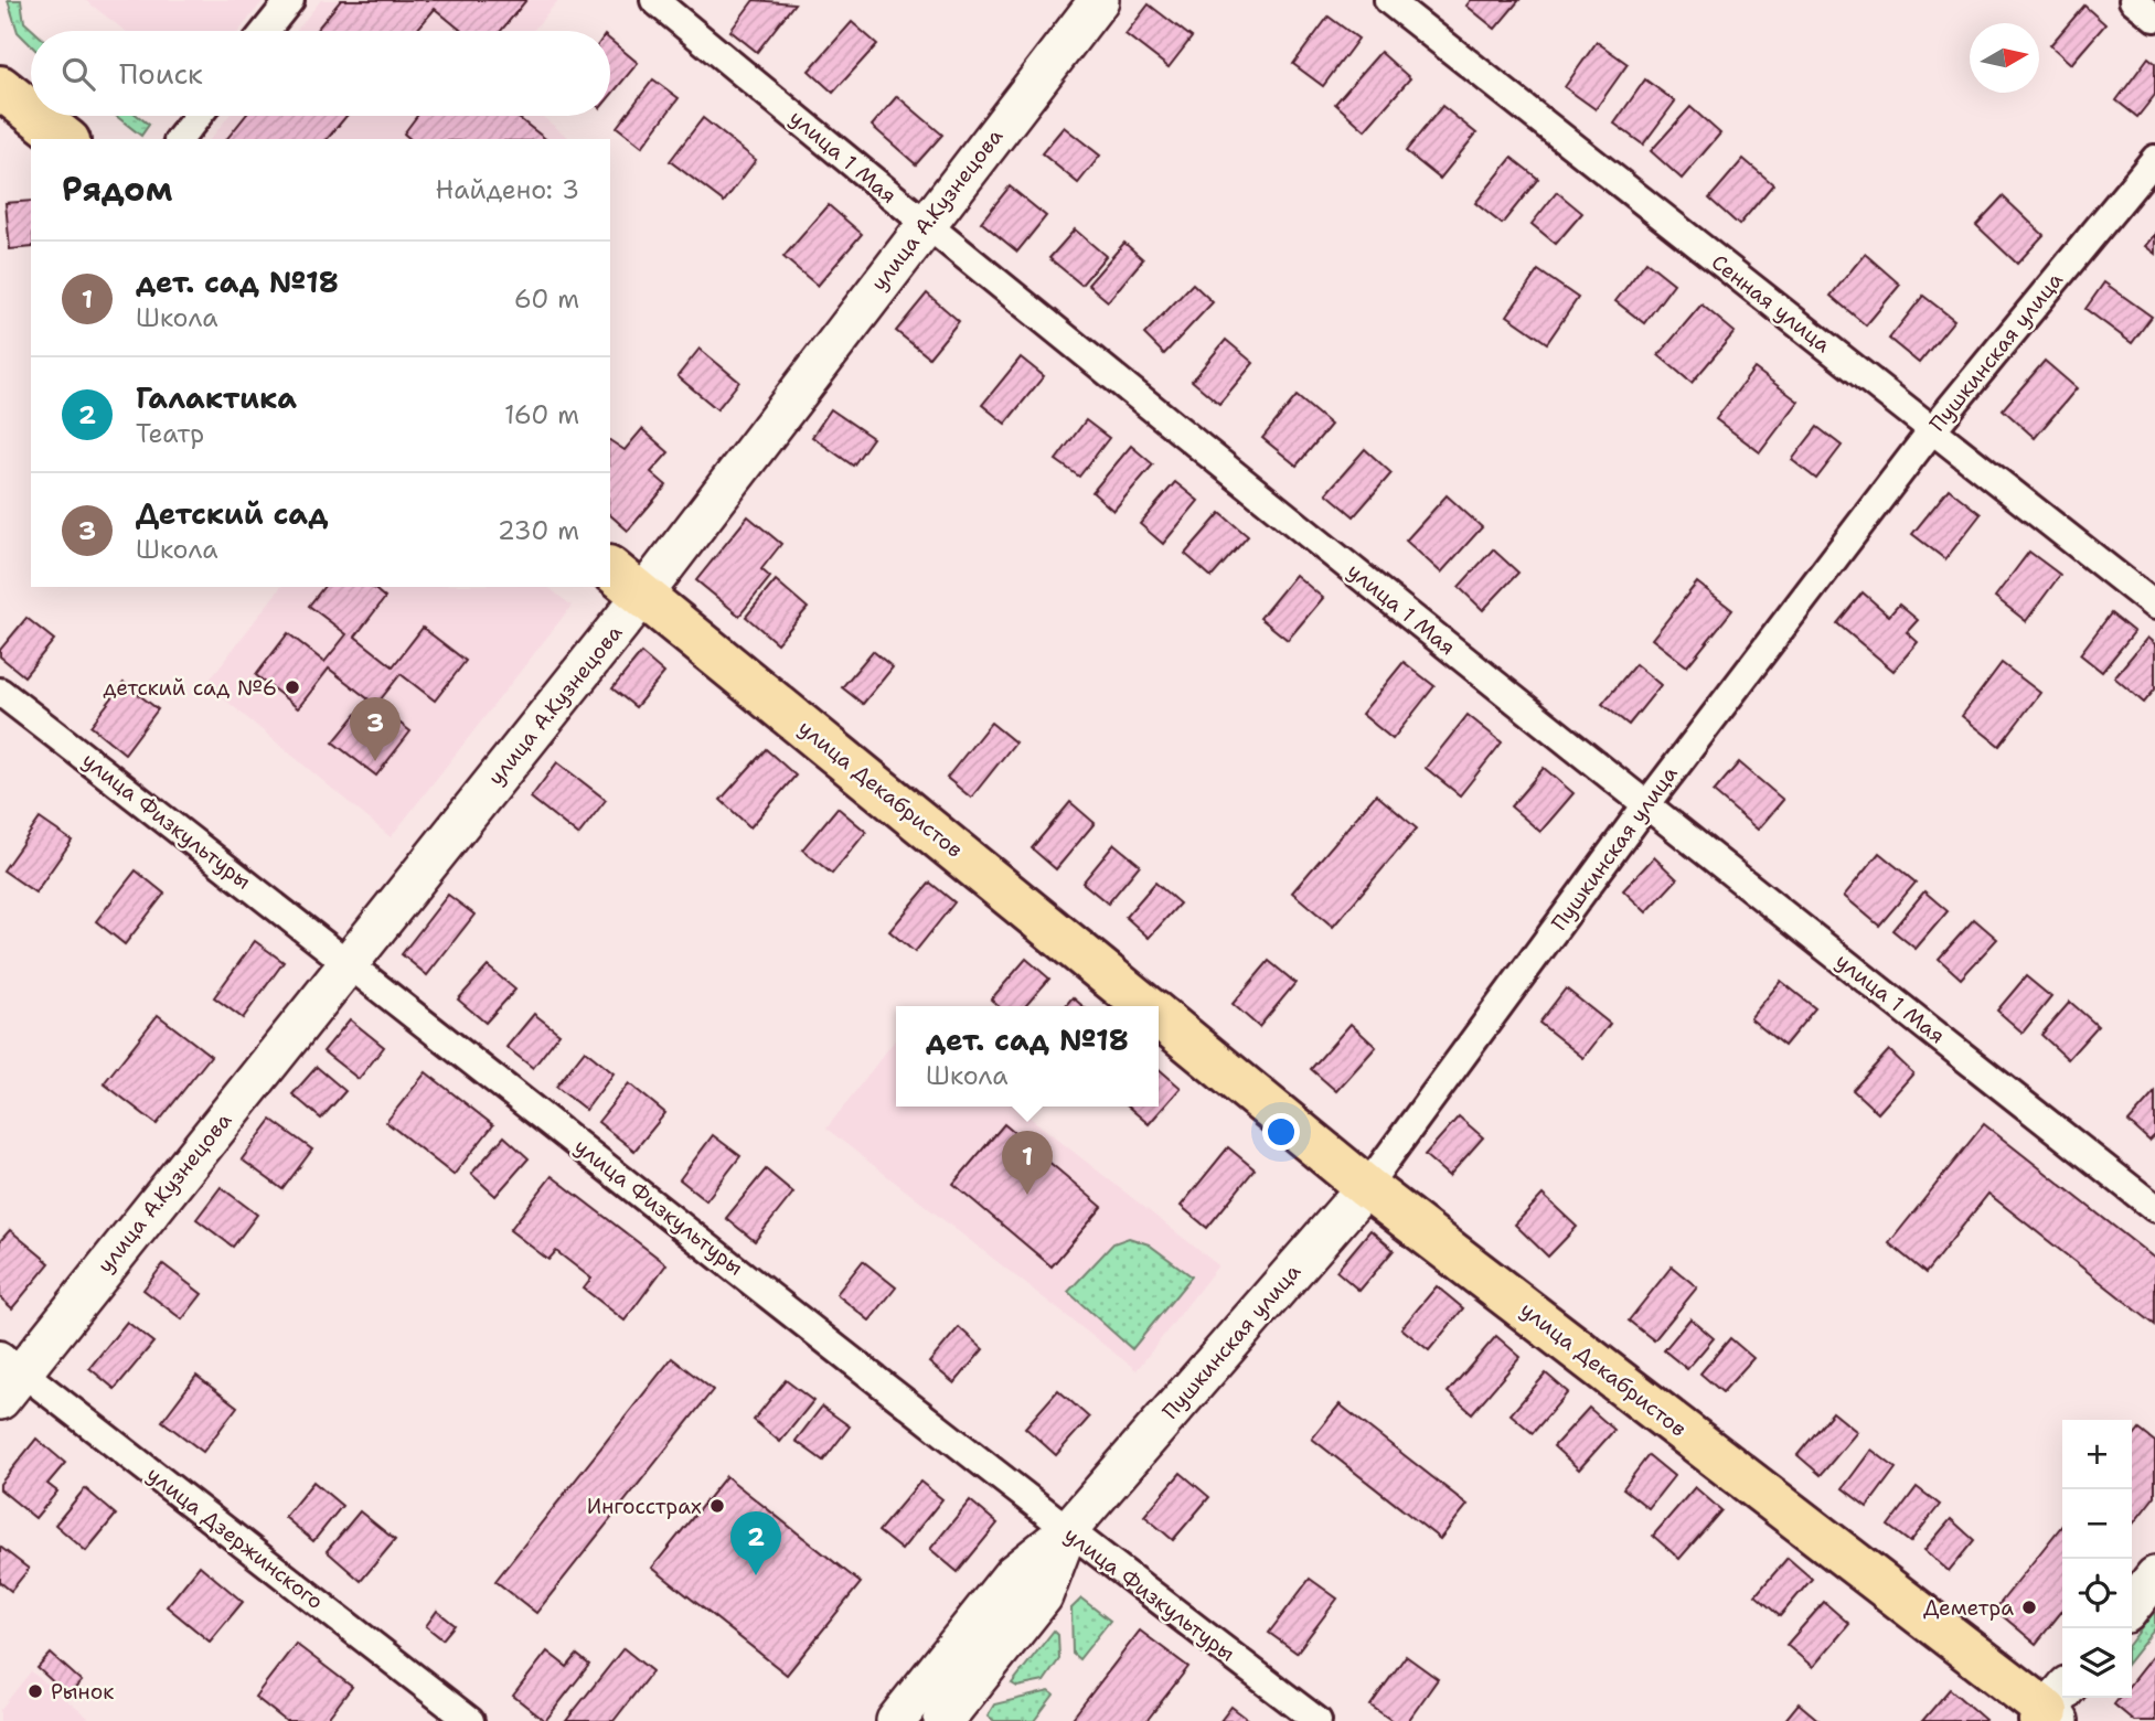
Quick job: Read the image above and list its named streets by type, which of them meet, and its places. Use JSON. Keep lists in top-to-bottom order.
{
  "streets": {
    "main road": ["улица А.Кузнецова", "Пушкинская улица", "улица Декабристов"],
    "street": [
      "улица 1 Мая",
      "Сенная улица",
      "улица Физкультуры",
      "улица Дзержинского"
    ]
  },
  "crossings": [
    ["улица 1 Мая", "улица А.Кузнецова"],
    ["улица 1 Мая", "Пушкинская улица"],
    ["улица А.Кузнецова", "улица Декабристов"],
    ["улица А.Кузнецова", "улица Физкультуры"],
    ["улица А.Кузнецова", "улица Дзержинского"],
    ["Сенная улица", "Пушкинская улица"],
    ["Пушкинская улица", "улица Декабристов"],
    ["Пушкинская улица", "улица Физкультуры"]
  ],
  "places": [
    "детский сад №6",
    "Ингосстрах",
    "Деметра",
    "Рынок"
  ],
  "north": "right",
  "page": {
    "search": "Поиск",
    "heading": ["Рядом", "Найдено: 3"],
    "list": [
      {
        "mark": "1",
        "name": "дет. сад №18",
        "note": "Школа",
        "value": "60 m"
      },
      {
        "mark": "2",
        "name": "Галактика",
        "note": "Театр",
        "value": "160 m"
      },
      {
        "mark": "3",
        "name": "Детский сад",
        "note": "Школа",
        "value": "230 m"
      }
    ],
    "pins": ["3", "1", "2"],
    "popup": ["дет. сад №18", "Школа"],
    "map_buttons": ["+", "−"]
  }
}
